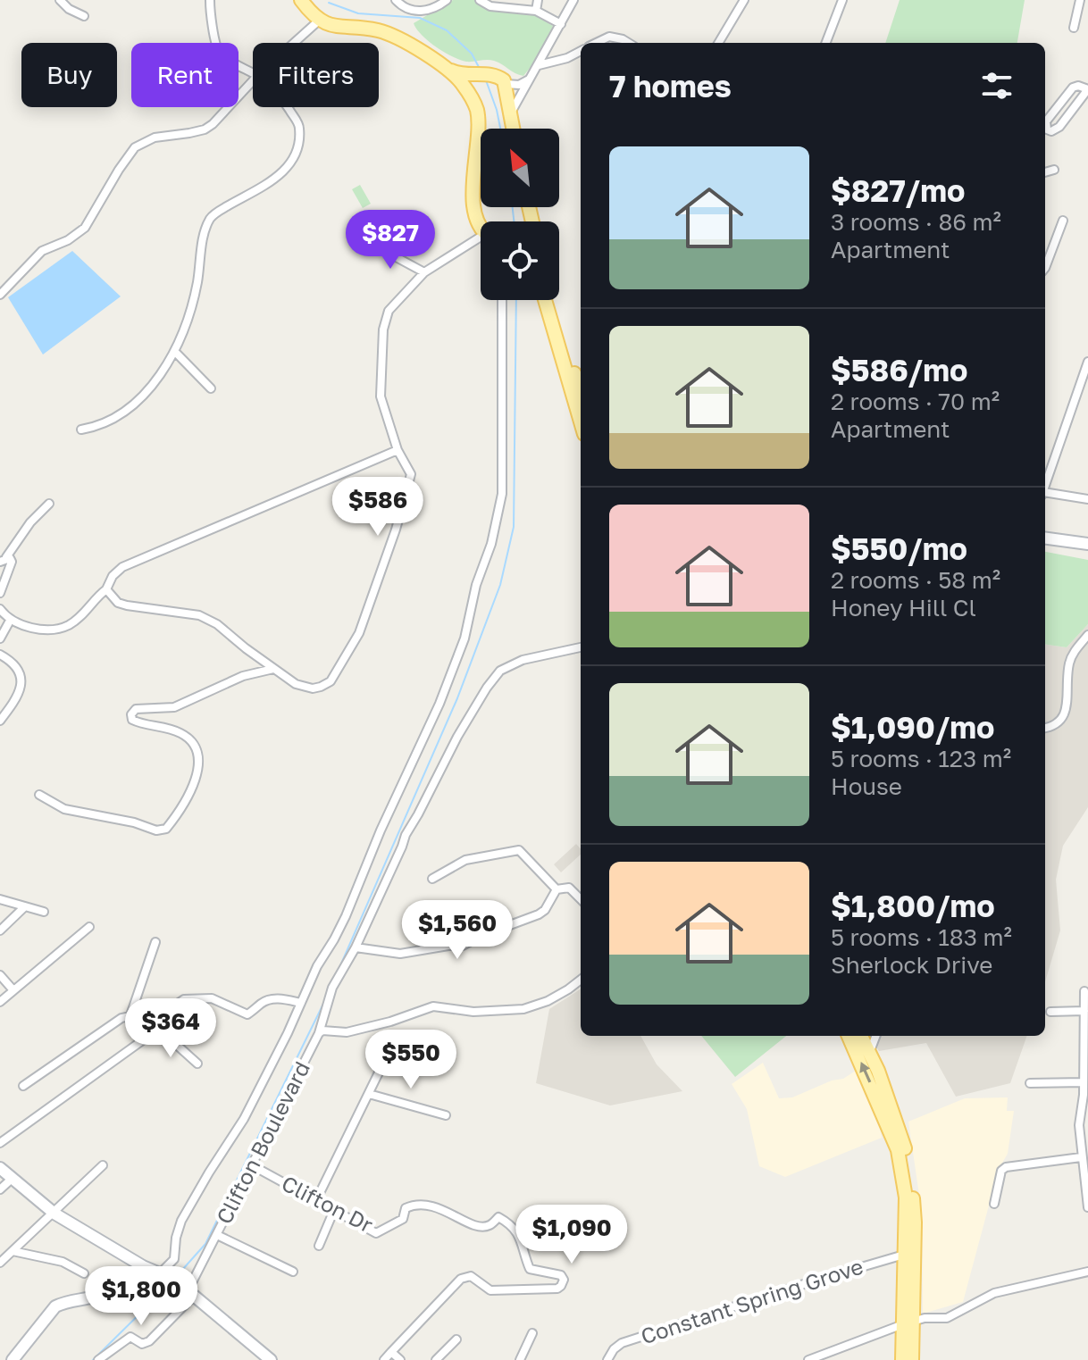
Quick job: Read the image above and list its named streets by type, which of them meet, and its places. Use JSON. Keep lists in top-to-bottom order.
{
  "streets": {
    "street": ["Clifton Boulevard", "Clifton Dr", "Constant Spring Grove"]
  },
  "crossings": [
    ["Clifton Boulevard", "Clifton Dr"]
  ],
  "north": "top left",
  "page": {
    "chip": ["Buy", "Rent", "Filters"],
    "heading": "7 homes",
    "list": [
      {
        "name": "$827/mo",
        "note": "3 rooms · 86 m² · Apartment"
      },
      {
        "name": "$586/mo",
        "note": "2 rooms · 70 m² · Apartment"
      },
      {
        "name": "$550/mo",
        "note": "2 rooms · 58 m² · Honey Hill Cl"
      },
      {
        "name": "$1,090/mo",
        "note": "5 rooms · 123 m² · House"
      },
      {
        "name": "$1,800/mo",
        "note": "5 rooms · 183 m² · Sherlock Drive"
      }
    ],
    "price": [
      "$827",
      "$586",
      "$1,560",
      "$364",
      "$550",
      "$1,090",
      "$1,800"
    ]
  }
}
